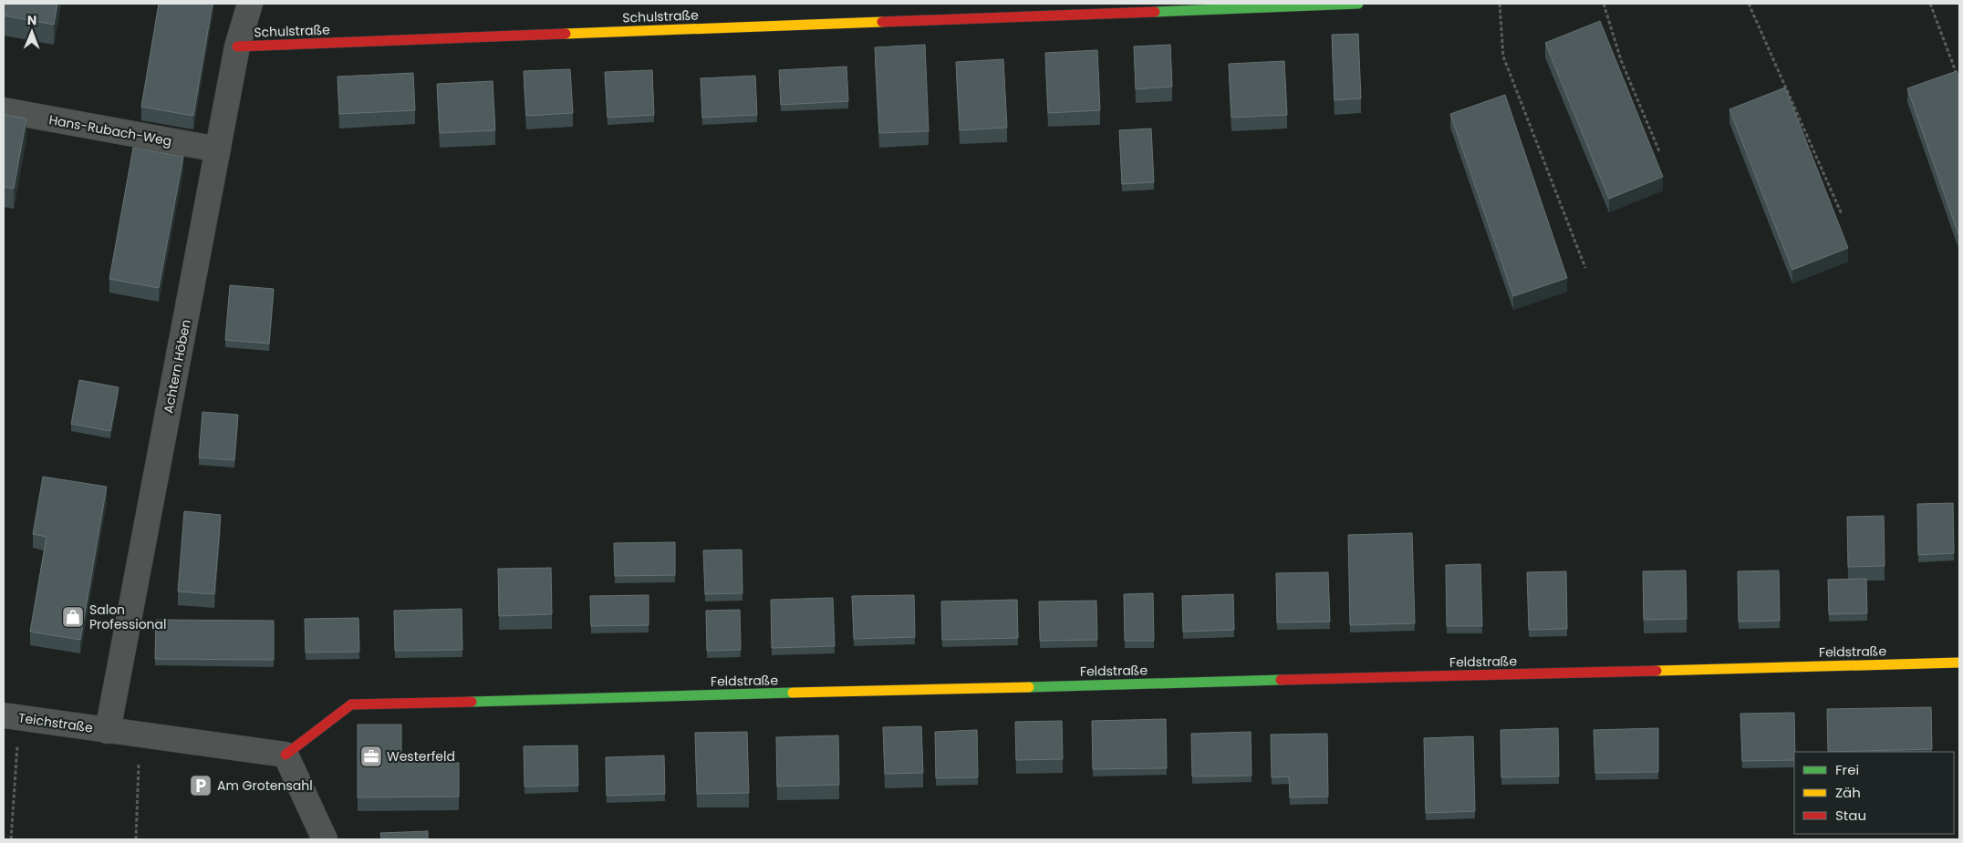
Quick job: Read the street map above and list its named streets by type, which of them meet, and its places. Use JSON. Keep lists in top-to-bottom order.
{
  "streets": {
    "street": [
      "Schulstraße",
      "Hans-Rubach-Weg",
      "Achtern Höben",
      "Feldstraße",
      "Teichstraße"
    ]
  },
  "crossings": [
    ["Schulstraße", "Achtern Höben"],
    ["Hans-Rubach-Weg", "Achtern Höben"],
    ["Achtern Höben", "Teichstraße"]
  ],
  "places": {
    "shop": ["Salon Professional"],
    "office": ["Westerfeld"],
    "parking": ["Am Grotensahl"]
  },
  "legend": ["Frei", "Zäh", "Stau"],
  "north": "top"
}
